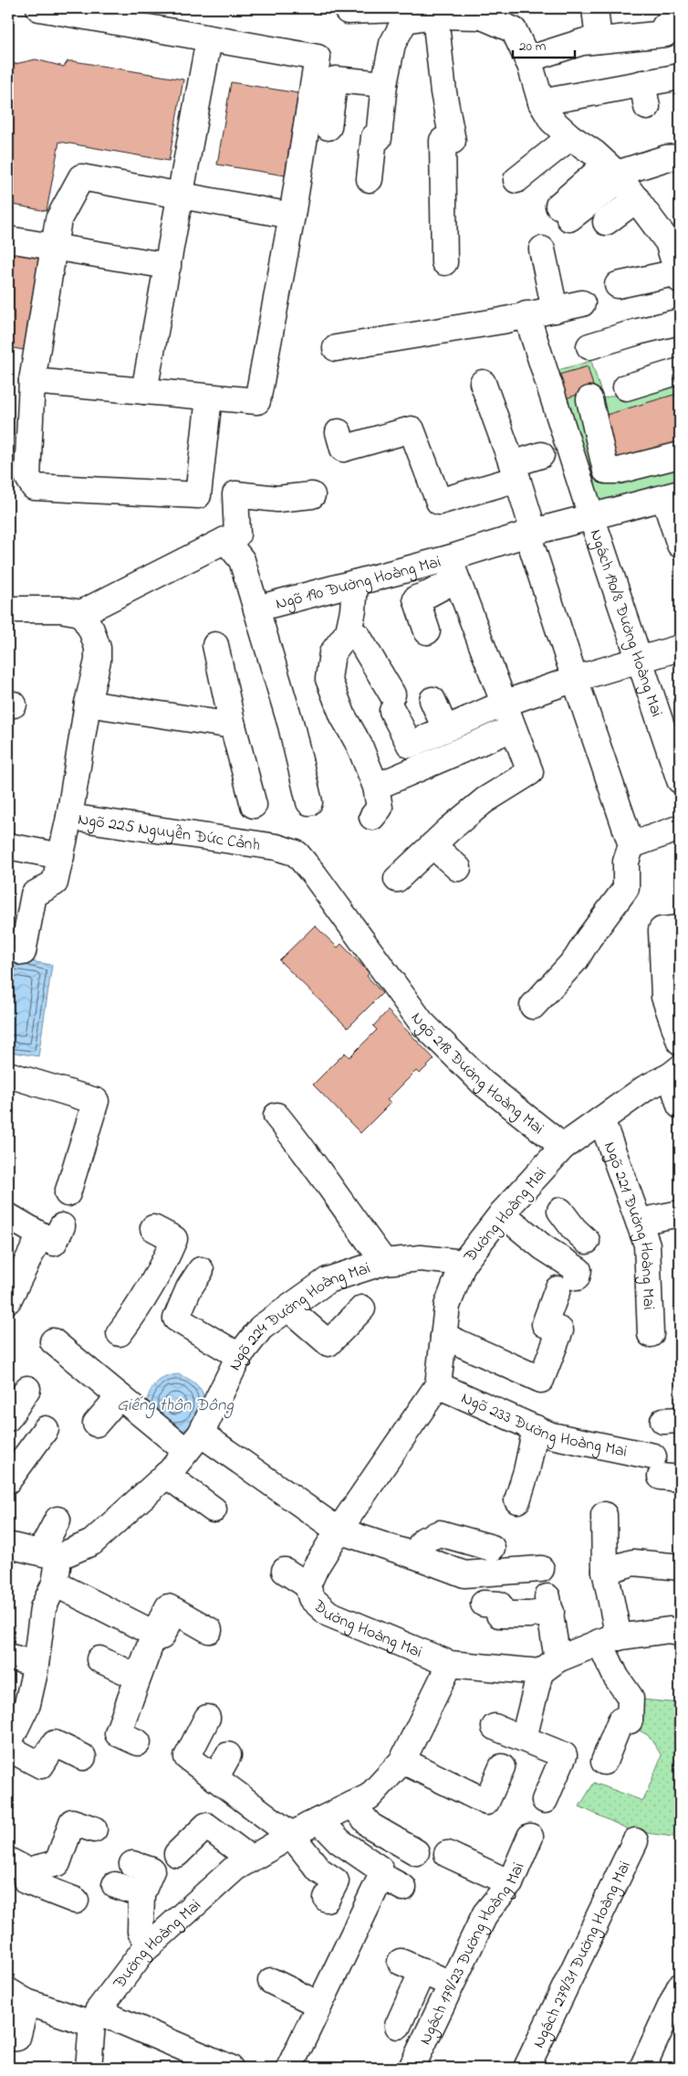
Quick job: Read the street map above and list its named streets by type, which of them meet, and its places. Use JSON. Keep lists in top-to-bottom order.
{
  "streets": {
    "street": [
      "Ngõ 190 Đường Hoàng Mai",
      "Ngách 190/8 Đường Hoàng Mai",
      "Ngõ 225 Nguyễn Đức Cảnh",
      "Ngõ 218 Đường Hoàng Mai",
      "Đường Hoàng Mai",
      "Ngõ 221 Đường Hoàng Mai",
      "Ngõ 224 Đường Hoàng Mai",
      "Ngõ 233 Đường Hoàng Mai",
      "Ngách 179/23 Đường Hoàng Mai",
      "Ngách 279/31 Đường Hoàng Mai"
    ]
  },
  "crossings": [
    ["Ngõ 225 Nguyễn Đức Cảnh", "Ngõ 218 Đường Hoàng Mai"],
    ["Ngõ 218 Đường Hoàng Mai", "Đường Hoàng Mai"],
    ["Đường Hoàng Mai", "Ngõ 221 Đường Hoàng Mai"],
    ["Đường Hoàng Mai", "Ngõ 224 Đường Hoàng Mai"],
    ["Đường Hoàng Mai", "Ngõ 233 Đường Hoàng Mai"]
  ],
  "water": ["Giếng thôn Đông"],
  "scale_bar": "20 m"
}
